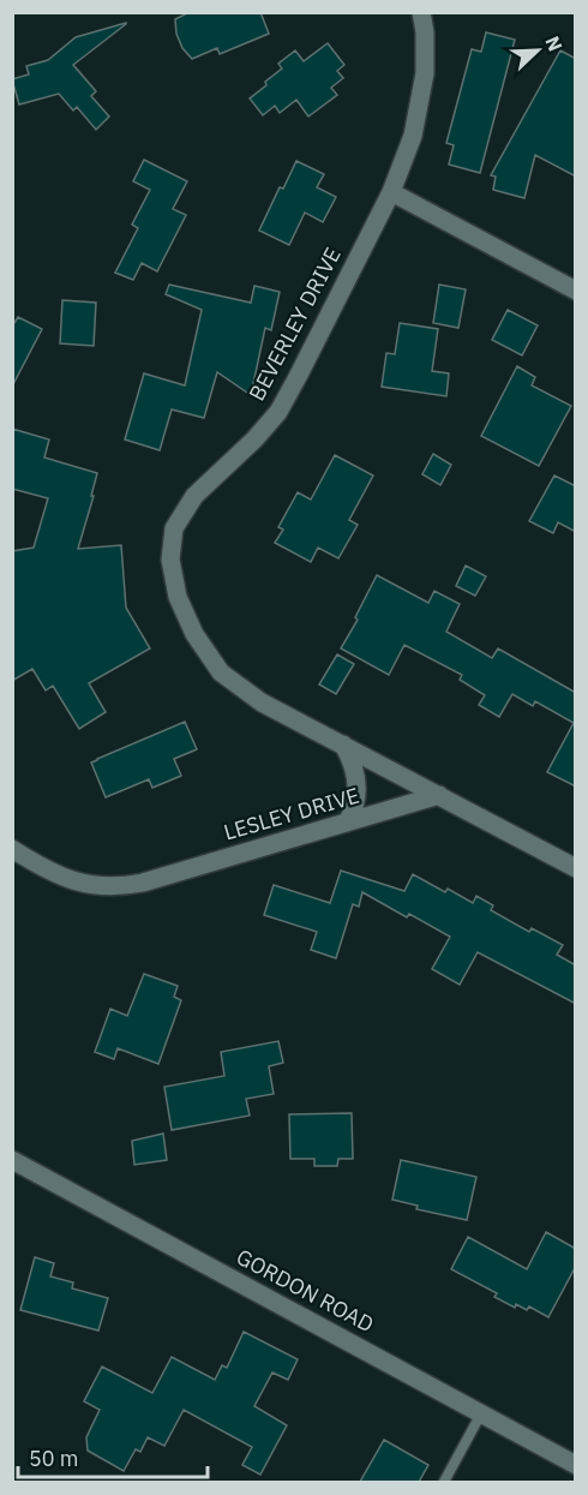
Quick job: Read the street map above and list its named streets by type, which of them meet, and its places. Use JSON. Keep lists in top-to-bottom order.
{
  "streets": {
    "street": ["BEVERLEY DRIVE", "LESLEY DRIVE", "GORDON ROAD"]
  },
  "crossings": [
    ["BEVERLEY DRIVE", "LESLEY DRIVE"]
  ],
  "scale_bar": "50 m",
  "north": "top right"
}
